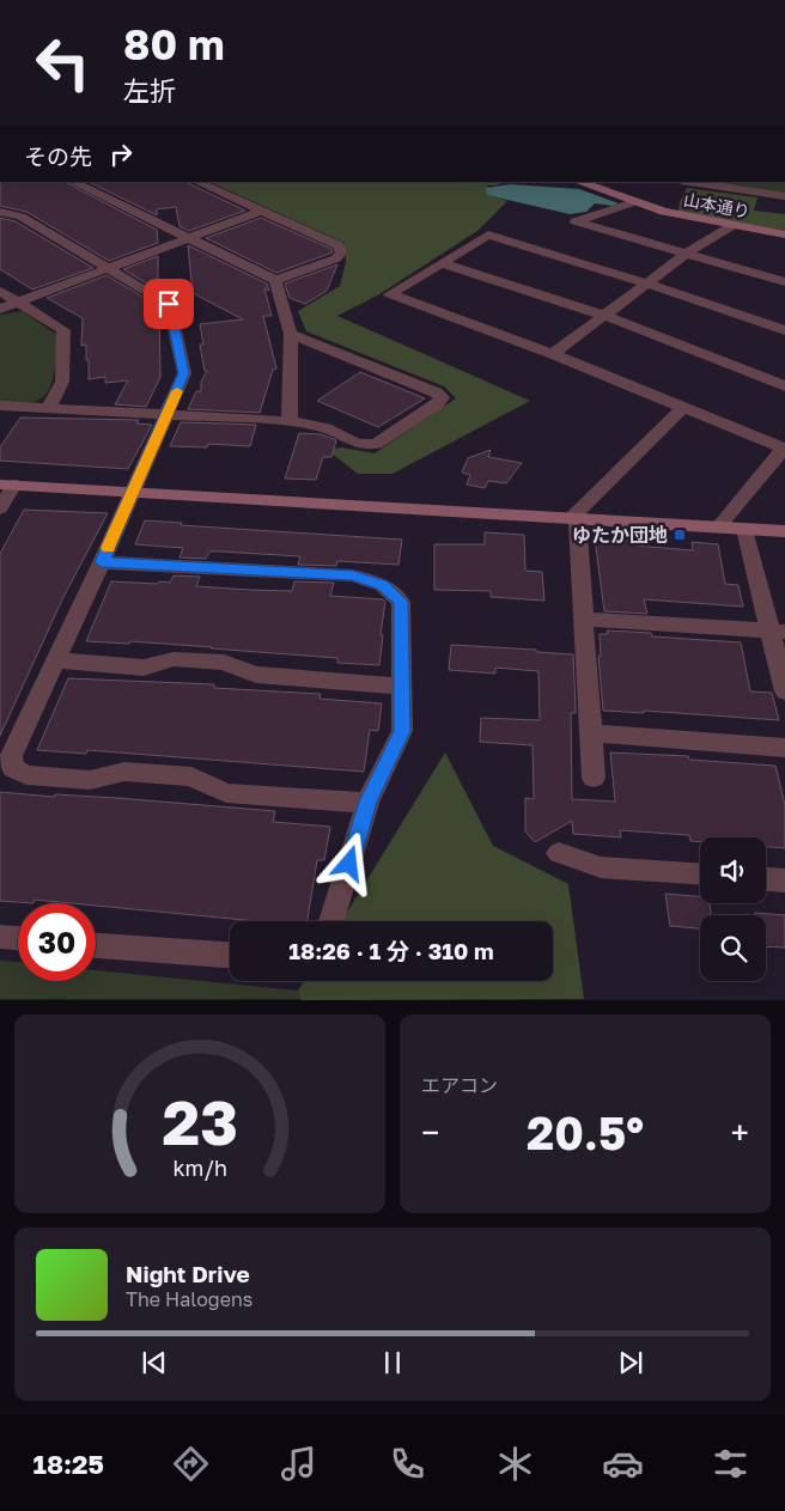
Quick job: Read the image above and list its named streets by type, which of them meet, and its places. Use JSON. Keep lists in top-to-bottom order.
{
  "streets": {
    "street": ["山本通り"]
  },
  "places": {
    "transit": ["ゆたか団地"]
  },
  "page": {
    "turn": ["80 m", "左折"],
    "then": "その先",
    "limit": "30",
    "trip": "18:26 · 1 分 · 310 m",
    "tile": "エアコン",
    "heat": ["−", "20.5°", "+"],
    "song": ["Night Drive", "The Halogens"],
    "tabs": "18:25",
    "gauge": ["23", "km/h"]
  }
}
